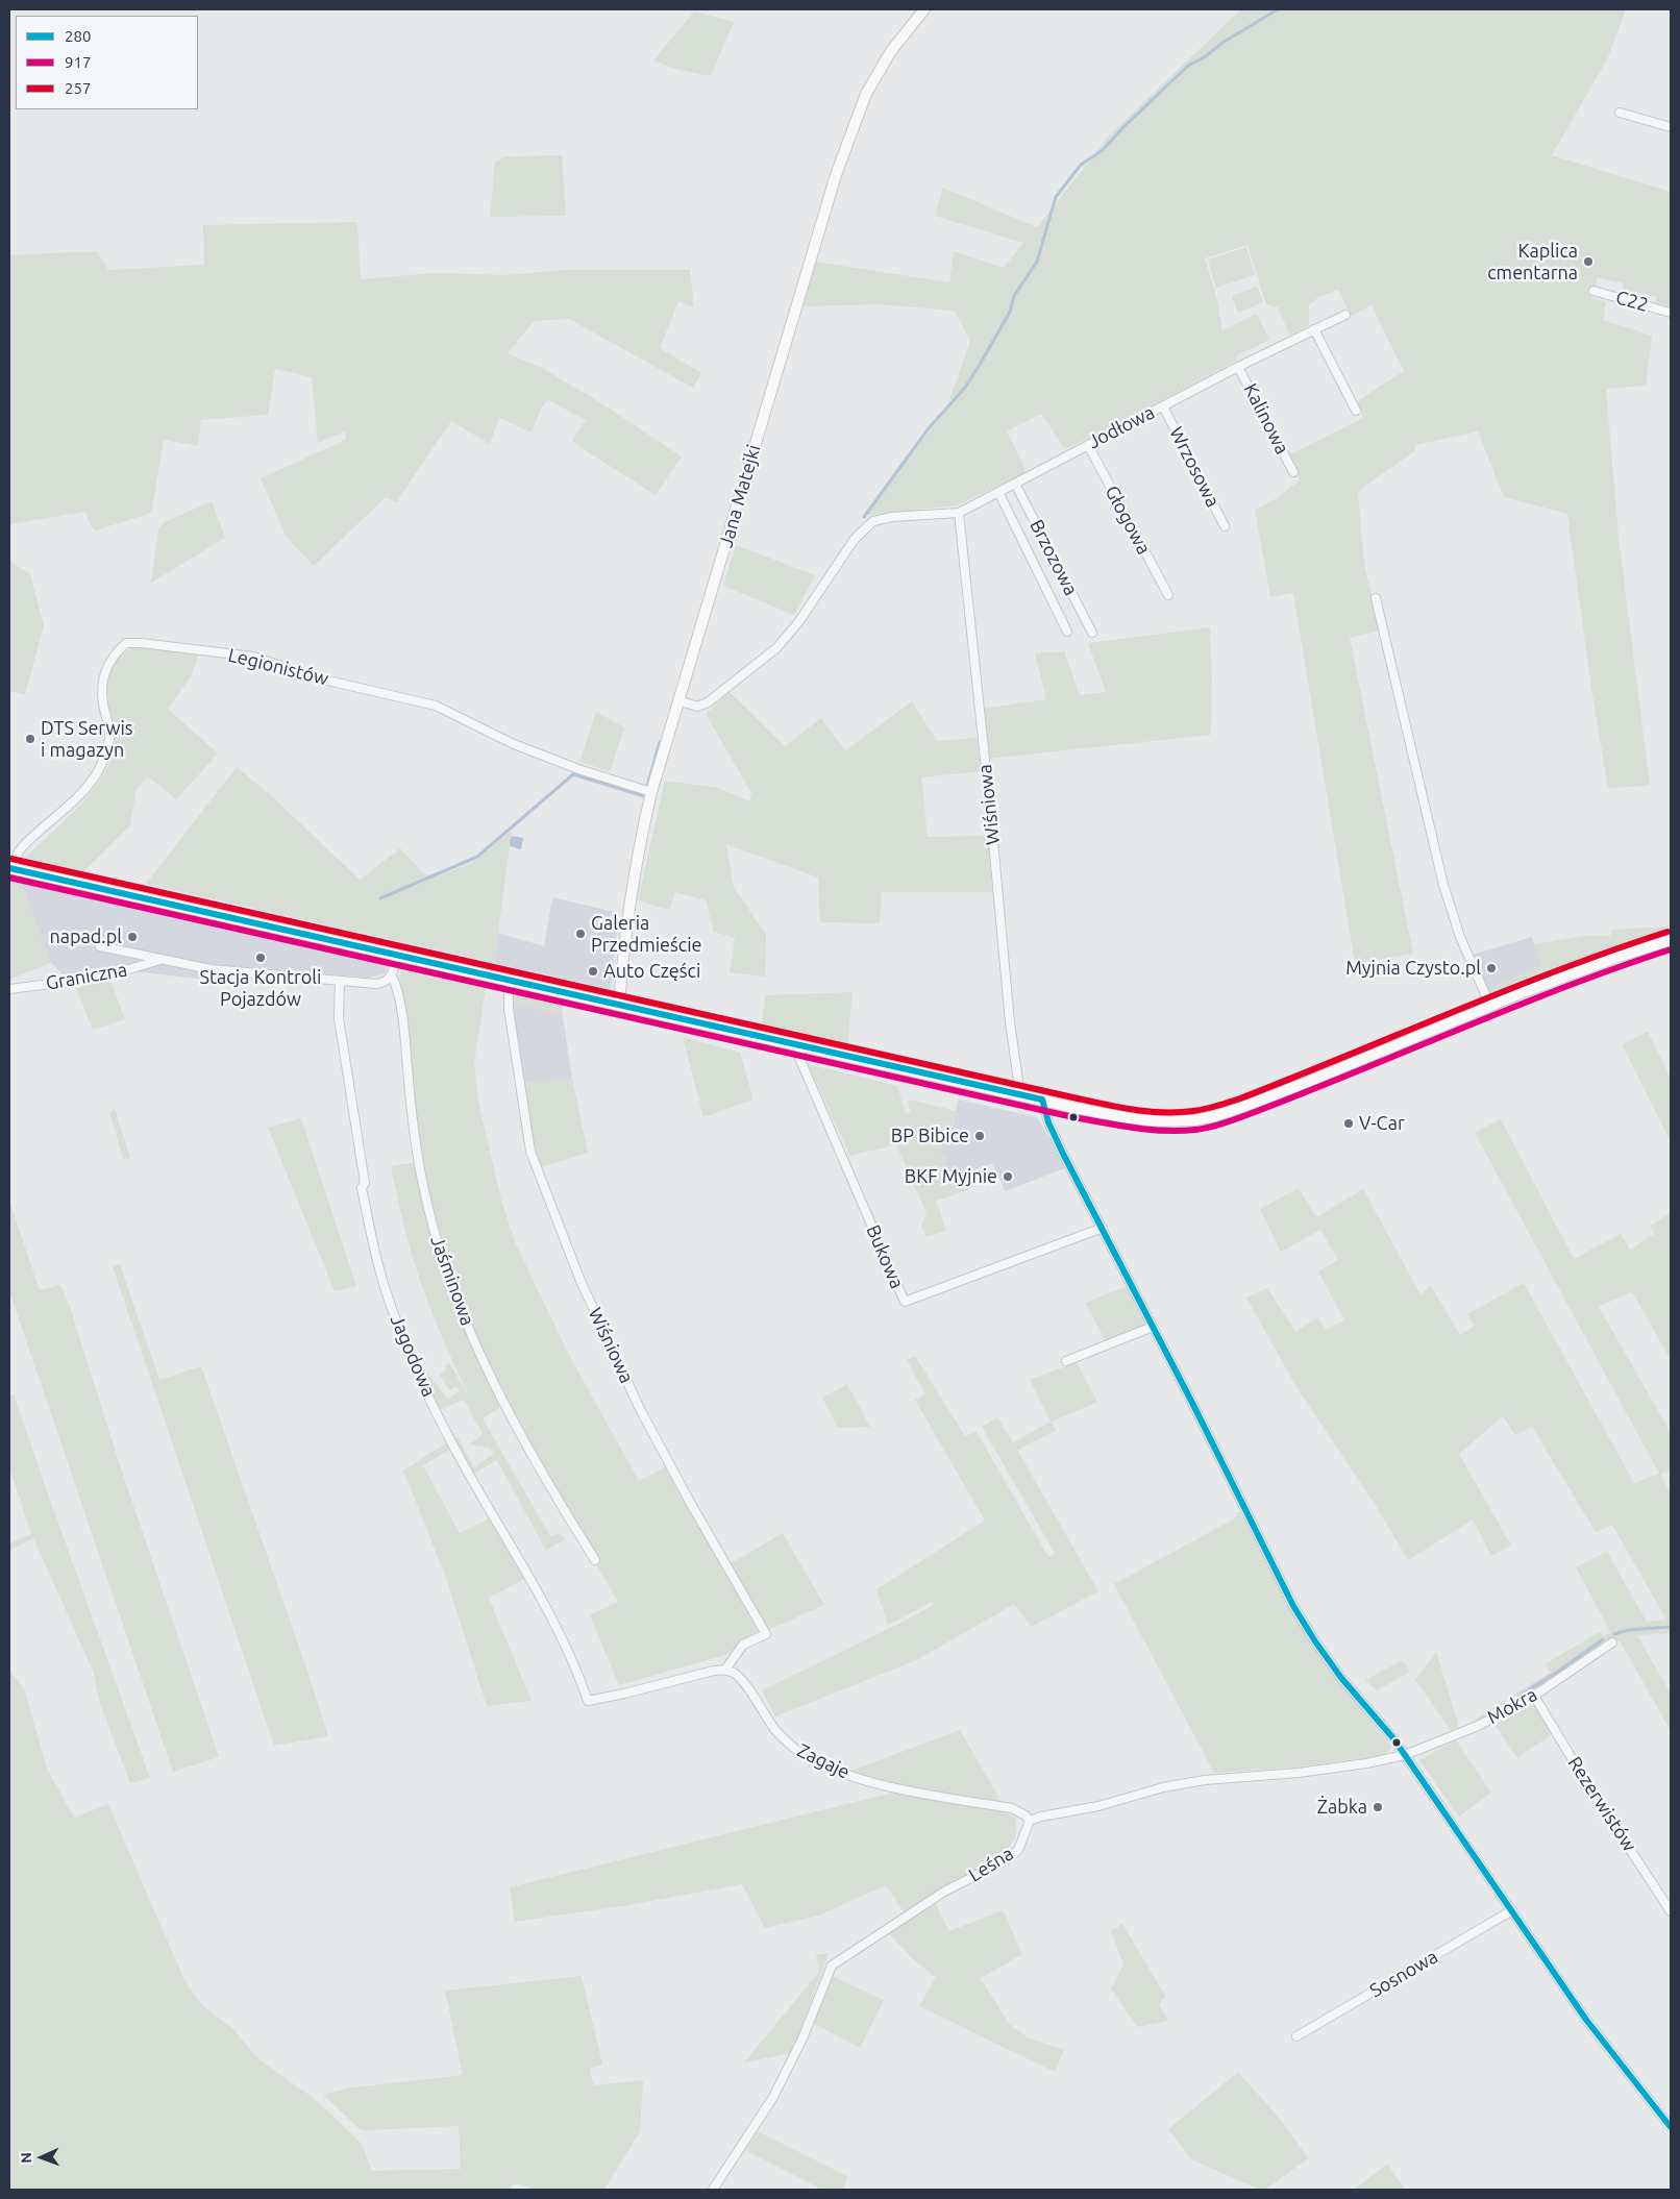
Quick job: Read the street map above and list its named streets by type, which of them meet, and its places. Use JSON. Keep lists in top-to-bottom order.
{
  "streets": {
    "main road": ["Jana Matejki"],
    "street": [
      "C22",
      "Kalinowa",
      "Jodłowa",
      "Wrzosowa",
      "Głogowa",
      "Brzozowa",
      "Legionistów",
      "Wiśniowa",
      "Graniczna",
      "Bukowa",
      "Jaśminowa",
      "Jagodowa",
      "Mokra",
      "Zagaje",
      "Rezerwistów",
      "Leśna",
      "Sosnowa"
    ]
  },
  "crossings": [
    ["Kalinowa", "Jodłowa"],
    ["Jodłowa", "Wrzosowa"],
    ["Jodłowa", "Jana Matejki"],
    ["Jodłowa", "Głogowa"],
    ["Jodłowa", "Brzozowa"],
    ["Jodłowa", "Wiśniowa"],
    ["Jana Matejki", "Legionistów"],
    ["Wiśniowa", "Jagodowa"],
    ["Wiśniowa", "Zagaje"],
    ["Graniczna", "Jaśminowa"],
    ["Graniczna", "Jagodowa"],
    ["Jagodowa", "Zagaje"],
    ["Mokra", "Rezerwistów"],
    ["Zagaje", "Leśna"]
  ],
  "places": [
    "Kaplica cmentarna",
    "DTS Serwis i magazyn",
    "Galeria Przedmieście",
    "napad.pl",
    "Stacja Kontroli Pojazdów",
    "Myjnia Czysto.pl",
    "Auto Części",
    "V-Car",
    "BP Bibice",
    "BKF Myjnie",
    "Żabka"
  ],
  "lines": ["transit line 257", "transit line 280", "transit line 917"],
  "legend": ["280", "917", "257"],
  "north": "left"
}
